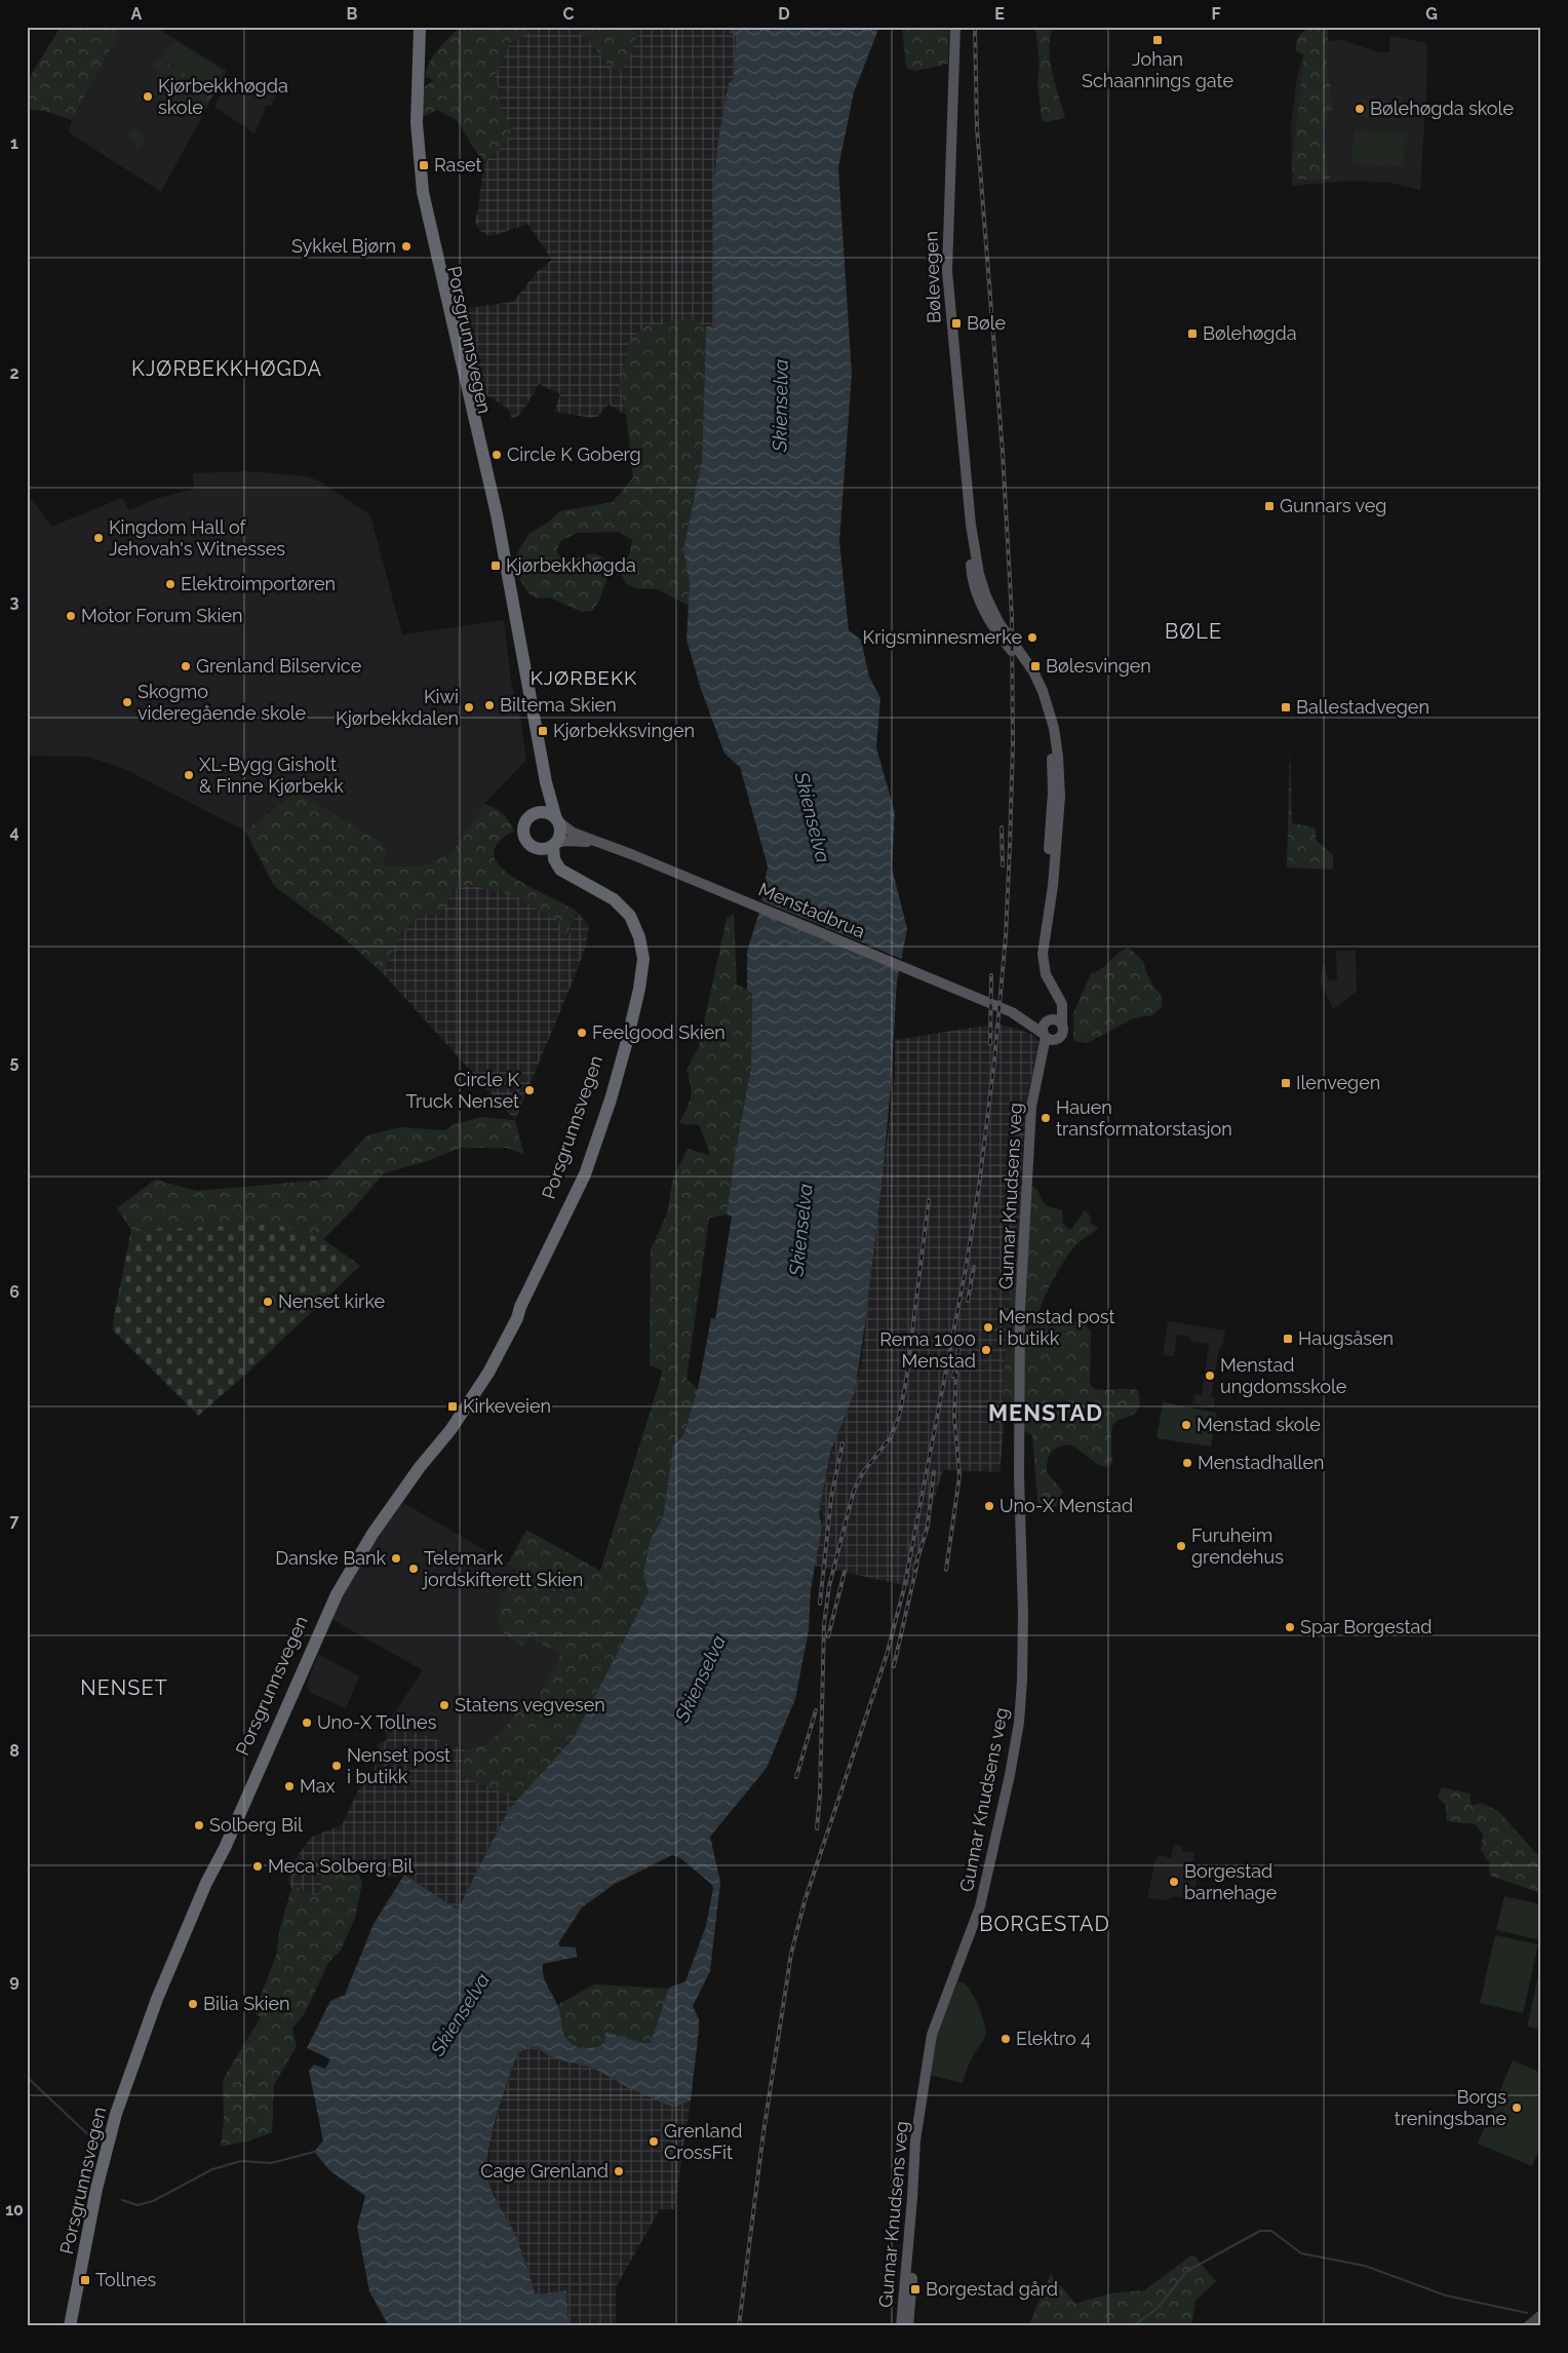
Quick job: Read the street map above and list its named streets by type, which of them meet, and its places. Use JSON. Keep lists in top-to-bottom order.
{
  "streets": {
    "highway": ["Porsgrunnsvegen"],
    "main road": ["Bølevegen", "Menstadbrua", "Gunnar Knudsens veg"]
  },
  "crossings": [
    ["Porsgrunnsvegen", "Menstadbrua"],
    ["Menstadbrua", "Gunnar Knudsens veg"]
  ],
  "districts": [
    "KJØRBEKKHØGDA",
    "BØLE",
    "KJØRBEKK",
    "MENSTAD",
    "NENSET",
    "BORGESTAD"
  ],
  "water": ["Skienselva"],
  "places": {
    "transit": [
      "Johan Schaannings gate",
      "Raset",
      "Bøle",
      "Bølehøgda",
      "Gunnars veg",
      "Kjørbekkhøgda",
      "Bølesvingen",
      "Ballestadvegen",
      "Kjørbekksvingen",
      "Ilenvegen",
      "Haugsåsen",
      "Kirkeveien",
      "Tollnes",
      "Borgestad gård"
    ],
    "other": [
      "Kjørbekkhøgda skole",
      "Bølehøgda skole",
      "Sykkel Bjørn",
      "Circle K Goberg",
      "Kingdom Hall of Jehovah's Witnesses",
      "Elektroimportøren",
      "Motor Forum Skien",
      "Krigsminnesmerke",
      "Grenland Bilservice",
      "Skogmo videregående skole",
      "Biltema Skien",
      "Kiwi Kjørbekkdalen",
      "XL-Bygg Gisholt & Finne Kjørbekk",
      "Feelgood Skien",
      "Circle K Truck Nenset",
      "Hauen transformatorstasjon",
      "Nenset kirke",
      "Menstad post i butikk",
      "Rema 1000 Menstad",
      "Menstad ungdomsskole",
      "Menstad skole",
      "Menstadhallen",
      "Uno-X Menstad",
      "Furuheim grendehus",
      "Danske Bank",
      "Telemark jordskifterett Skien",
      "Spar Borgestad",
      "Statens vegvesen",
      "Uno-X Tollnes",
      "Nenset post i butikk",
      "Max",
      "Solberg Bil",
      "Meca Solberg Bil",
      "Borgestad barnehage",
      "Bilia Skien",
      "Elektro 4",
      "Borgs treningsbane",
      "Grenland CrossFit",
      "Cage Grenland"
    ]
  },
  "grid": {
    "columns": [
      "A",
      "B",
      "C",
      "D",
      "E",
      "F",
      "G"
    ],
    "rows": [
      "1",
      "2",
      "3",
      "4",
      "5",
      "6",
      "7",
      "8",
      "9",
      "10"
    ]
  }
}
